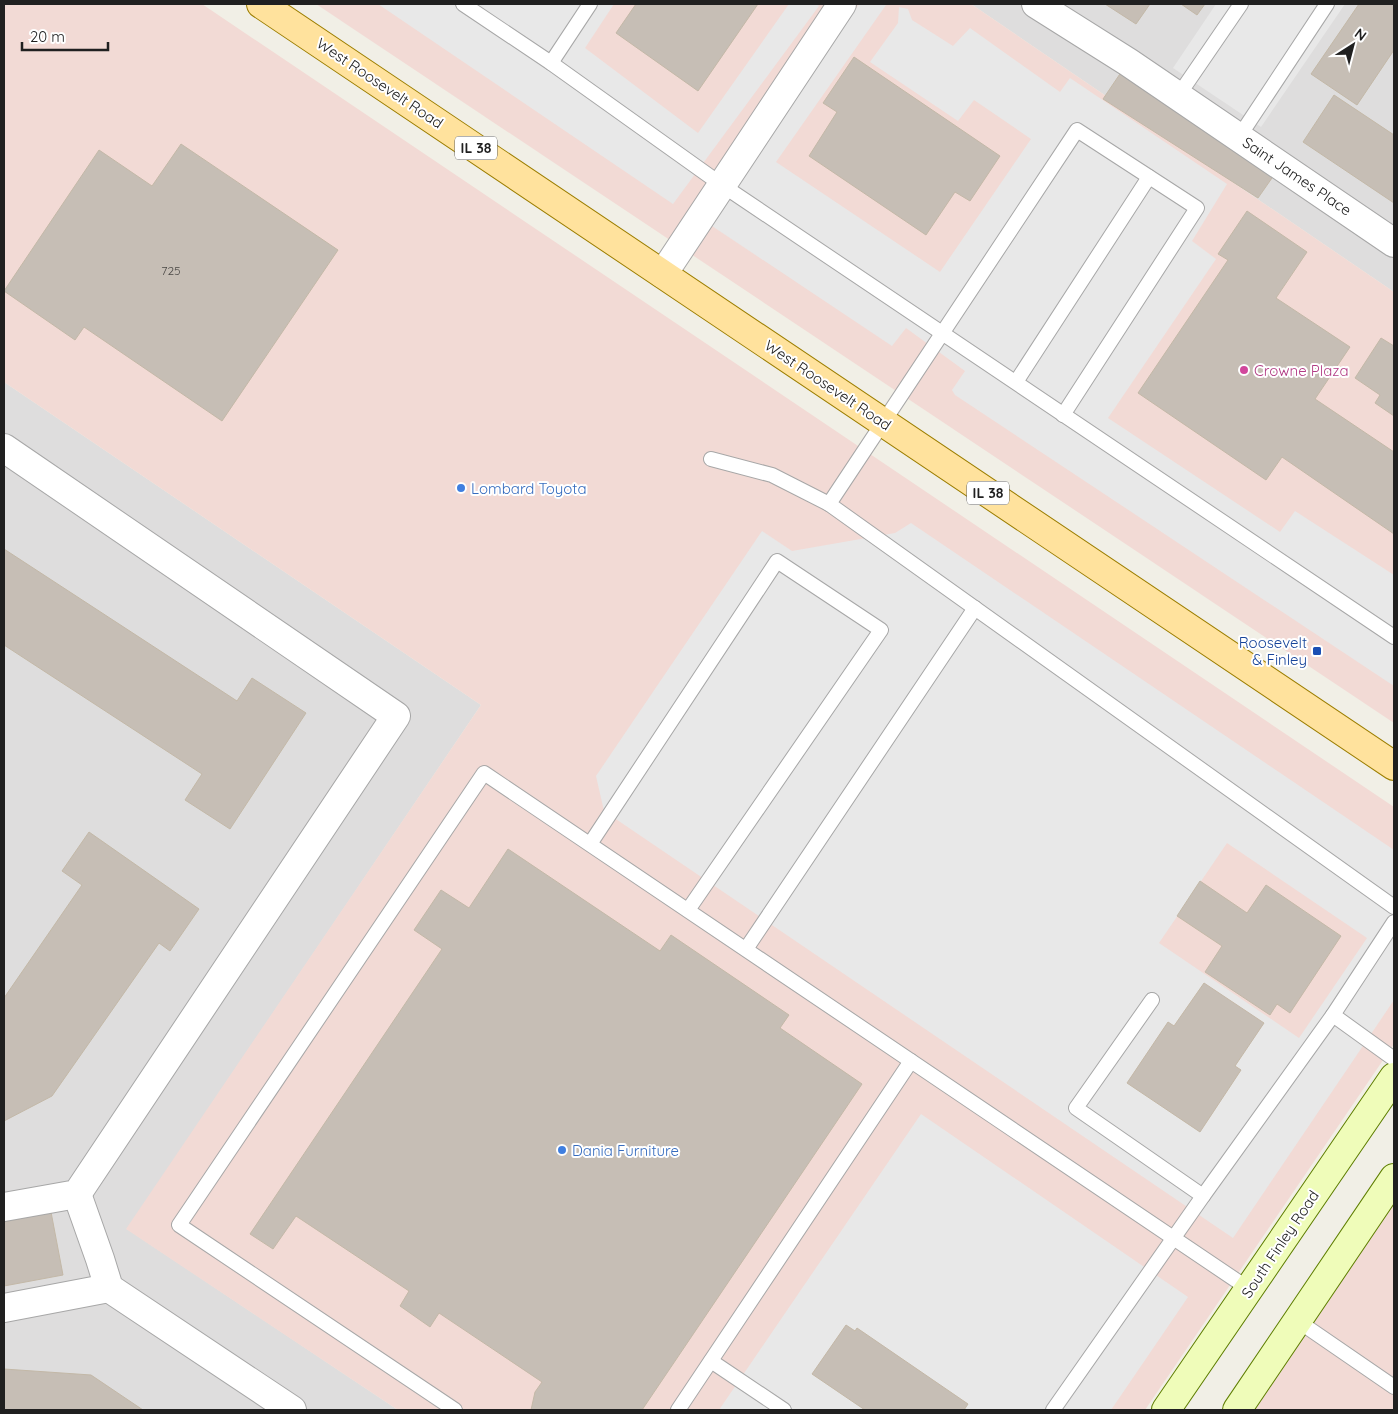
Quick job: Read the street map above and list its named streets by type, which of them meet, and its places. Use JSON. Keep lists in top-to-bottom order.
{
  "streets": {
    "main road": ["West Roosevelt Road", "IL 38", "South Finley Road"],
    "street": ["Saint James Place"]
  },
  "places": {
    "other": ["Crowne Plaza", "Lombard Toyota", "Dania Furniture"],
    "transit": ["Roosevelt & Finley"]
  },
  "house_numbers": ["725"],
  "scale_bar": "20 m",
  "north": "top right"
}
